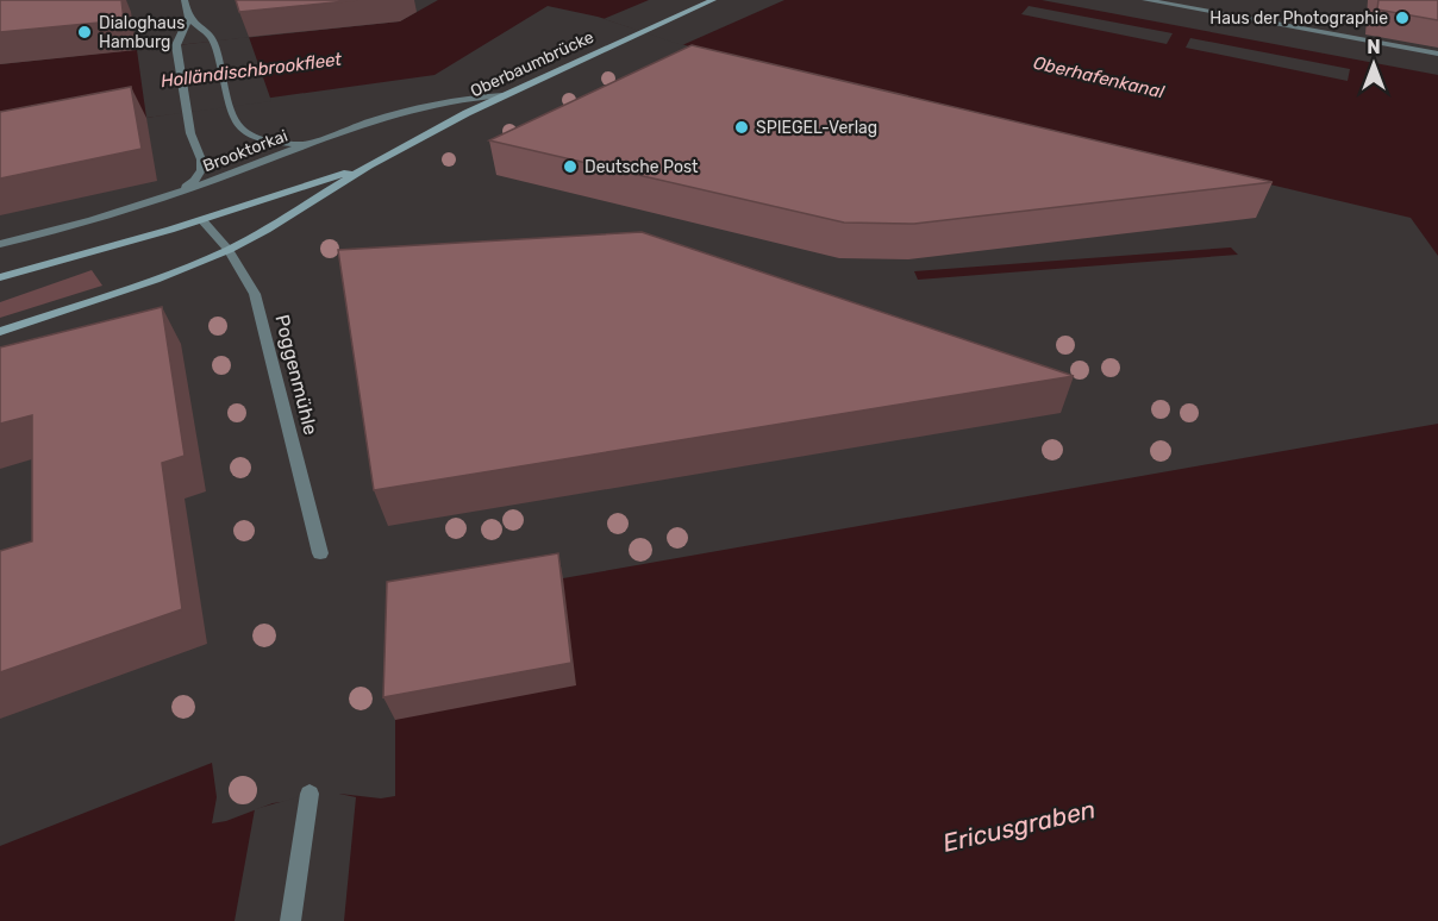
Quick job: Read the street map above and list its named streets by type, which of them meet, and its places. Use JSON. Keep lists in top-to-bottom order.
{
  "streets": {
    "main road": ["Oberbaumbrücke"],
    "street": ["Brooktorkai", "Poggenmühle"]
  },
  "crossings": [
    ["Oberbaumbrücke", "Brooktorkai"],
    ["Oberbaumbrücke", "Poggenmühle"]
  ],
  "water": ["Holländischbrookfleet", "Oberhafenkanal", "Ericusgraben"],
  "places": [
    "Haus der Photographie",
    "Dialoghaus Hamburg",
    "SPIEGEL-Verlag",
    "Deutsche Post"
  ],
  "north": "top"
}
